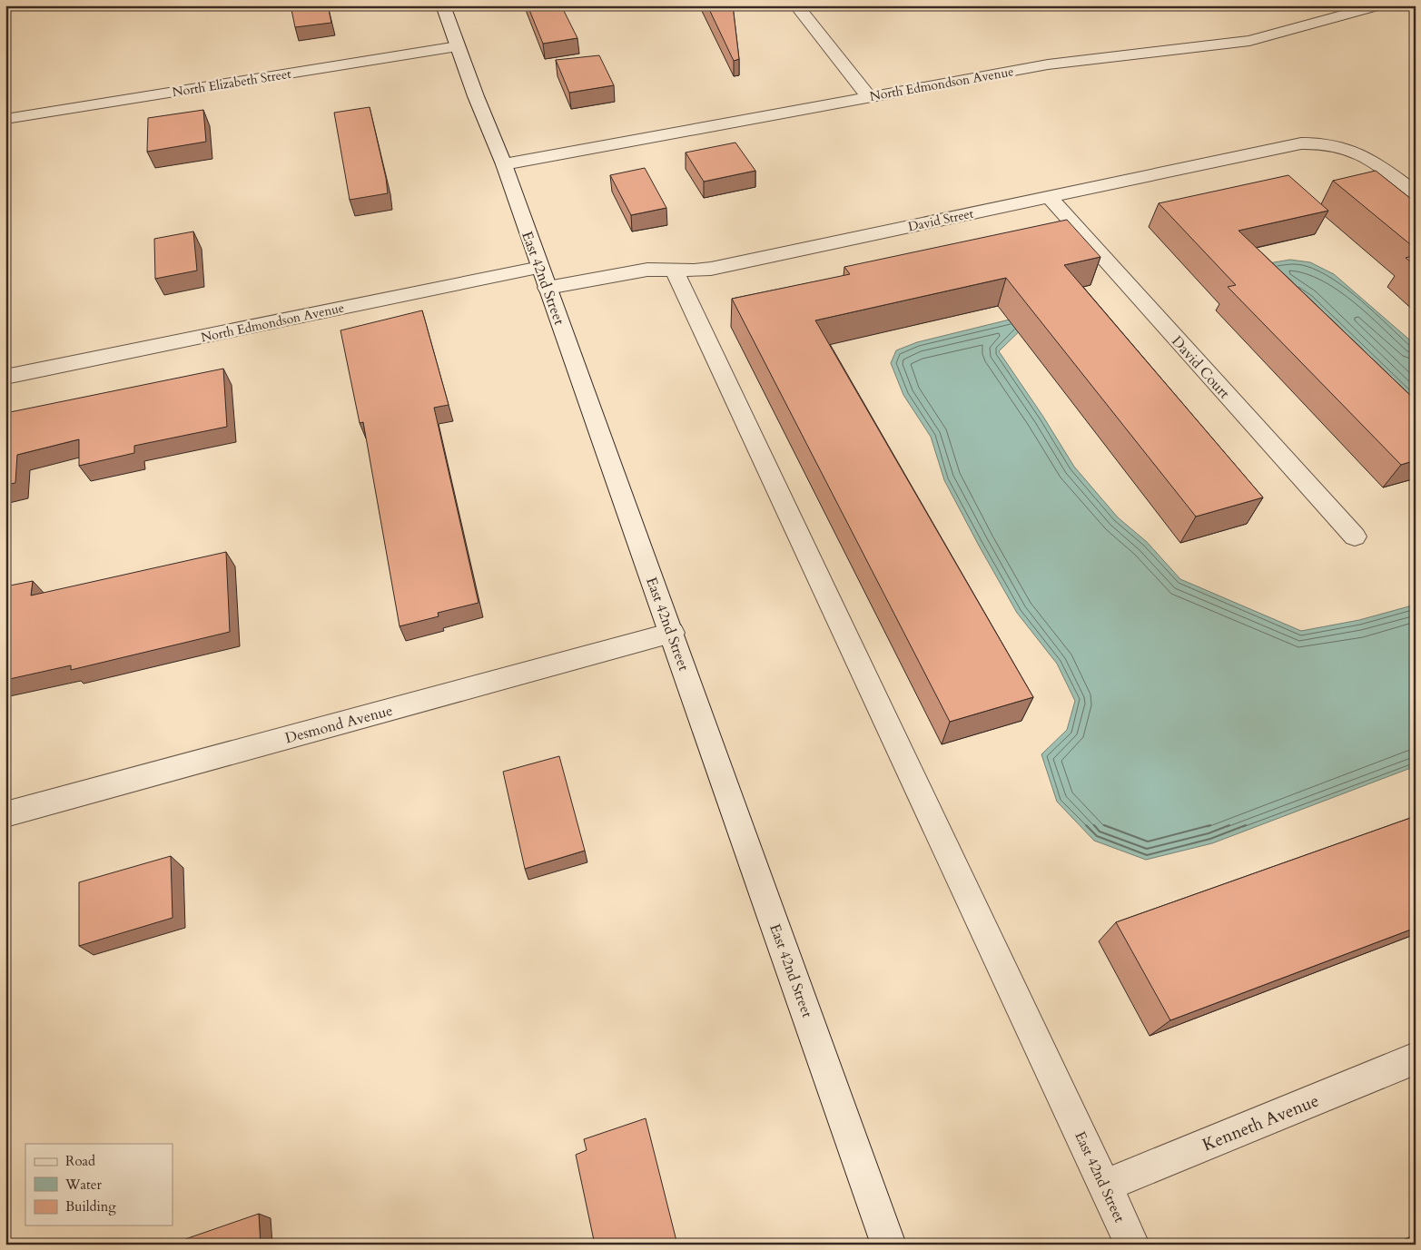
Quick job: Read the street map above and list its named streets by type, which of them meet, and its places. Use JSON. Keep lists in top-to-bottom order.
{
  "streets": {
    "street": [
      "North Elizabeth Street",
      "North Edmondson Avenue",
      "David Street",
      "East 42nd Street",
      "David Court",
      "Desmond Avenue",
      "Kenneth Avenue"
    ]
  },
  "crossings": [
    ["North Elizabeth Street", "East 42nd Street"],
    ["North Edmondson Avenue", "David Street"],
    ["North Edmondson Avenue", "East 42nd Street"],
    ["David Street", "East 42nd Street"],
    ["David Street", "David Court"],
    ["East 42nd Street", "Desmond Avenue"],
    ["East 42nd Street", "Kenneth Avenue"]
  ],
  "legend": ["Road", "Water", "Building"]
}
